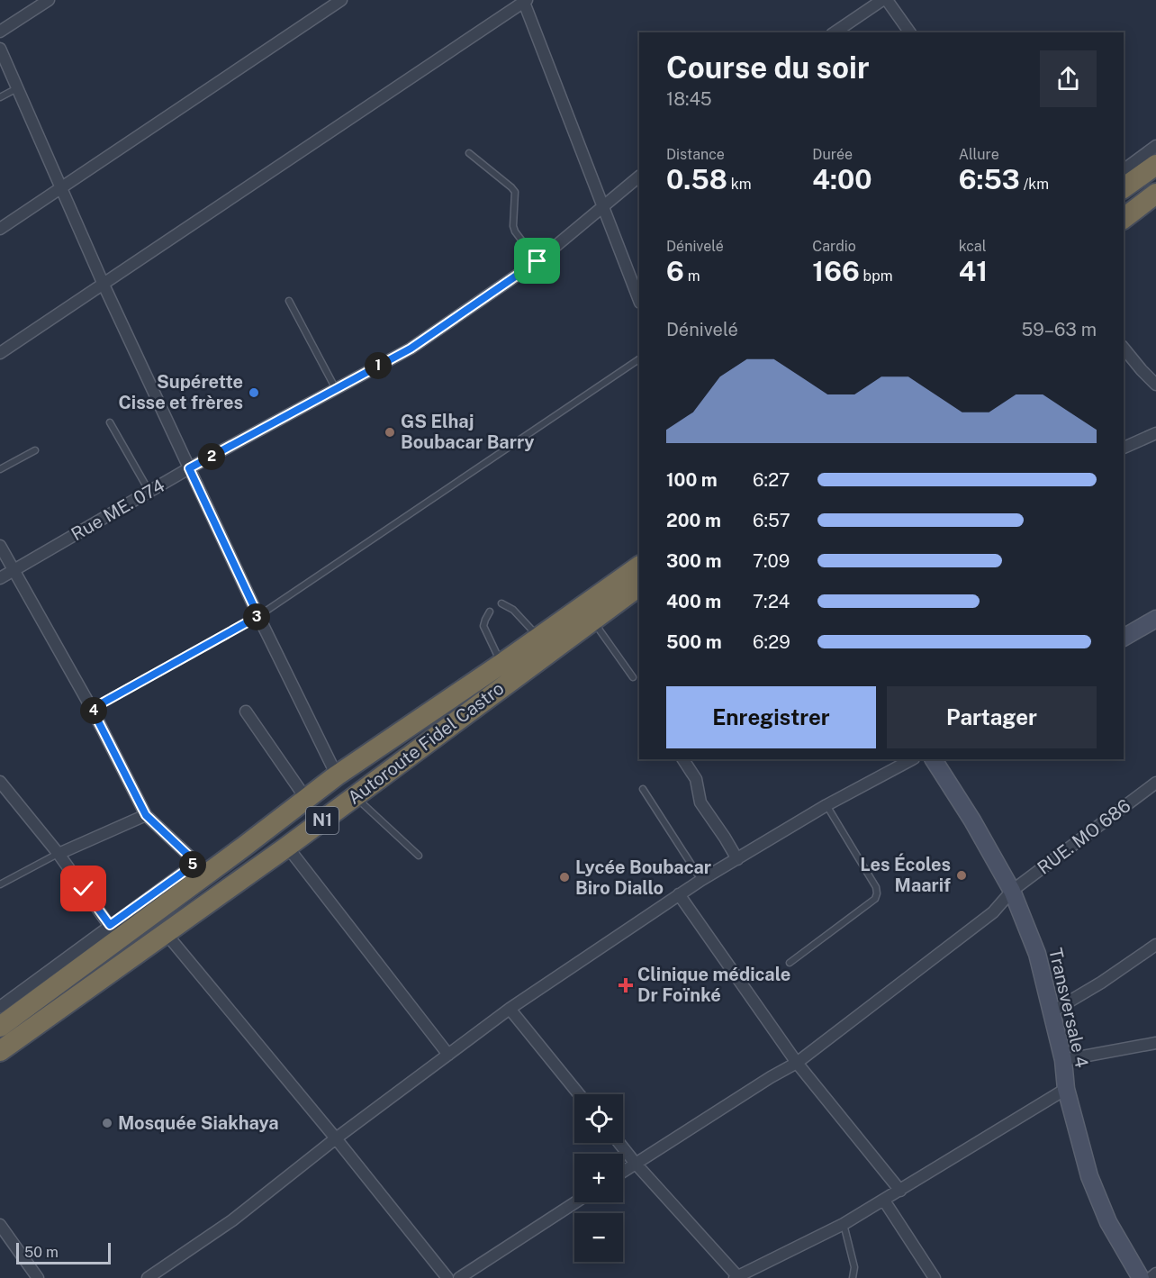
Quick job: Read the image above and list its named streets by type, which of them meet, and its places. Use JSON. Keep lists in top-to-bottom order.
{
  "streets": {
    "highway": ["Autoroute Fidel Castro", "N1"],
    "main road": ["Transversale 4"],
    "street": ["Rue ME. 074", "RUE. MO 686"]
  },
  "crossings": [
    ["RUE. MO 686", "Transversale 4"]
  ],
  "places": {
    "other": [
      "Supérette Cisse et frères",
      "GS Elhaj Boubacar Barry",
      "Les Écoles Maarif",
      "Lycée Boubacar Biro Diallo",
      "Mosquée Siakhaya"
    ],
    "health": ["Clinique médicale Dr Foïnké"]
  },
  "scale_bar": "50 m",
  "page": {
    "heading": ["Course du soir", "18:45"],
    "stats": [
      ["Distance", "0.58 km"],
      ["Durée", "4:00"],
      ["Allure", "6:53 /km"],
      ["Dénivelé", "6 m"],
      ["Cardio", "166 bpm"],
      ["kcal", "41"]
    ],
    "chart": ["Dénivelé", "59–63 m"],
    "pins": [
      "1",
      "2",
      "3",
      "4",
      "5"
    ],
    "list": [
      {
        "name": "100 m",
        "note": "6:27"
      },
      {
        "name": "200 m",
        "note": "6:57"
      },
      {
        "name": "300 m",
        "note": "7:09"
      },
      {
        "name": "400 m",
        "note": "7:24"
      },
      {
        "name": "500 m",
        "note": "6:29"
      }
    ],
    "buttons": ["Enregistrer", "Partager"],
    "map_buttons": ["+", "−"],
    "scale": "50 m"
  }
}
